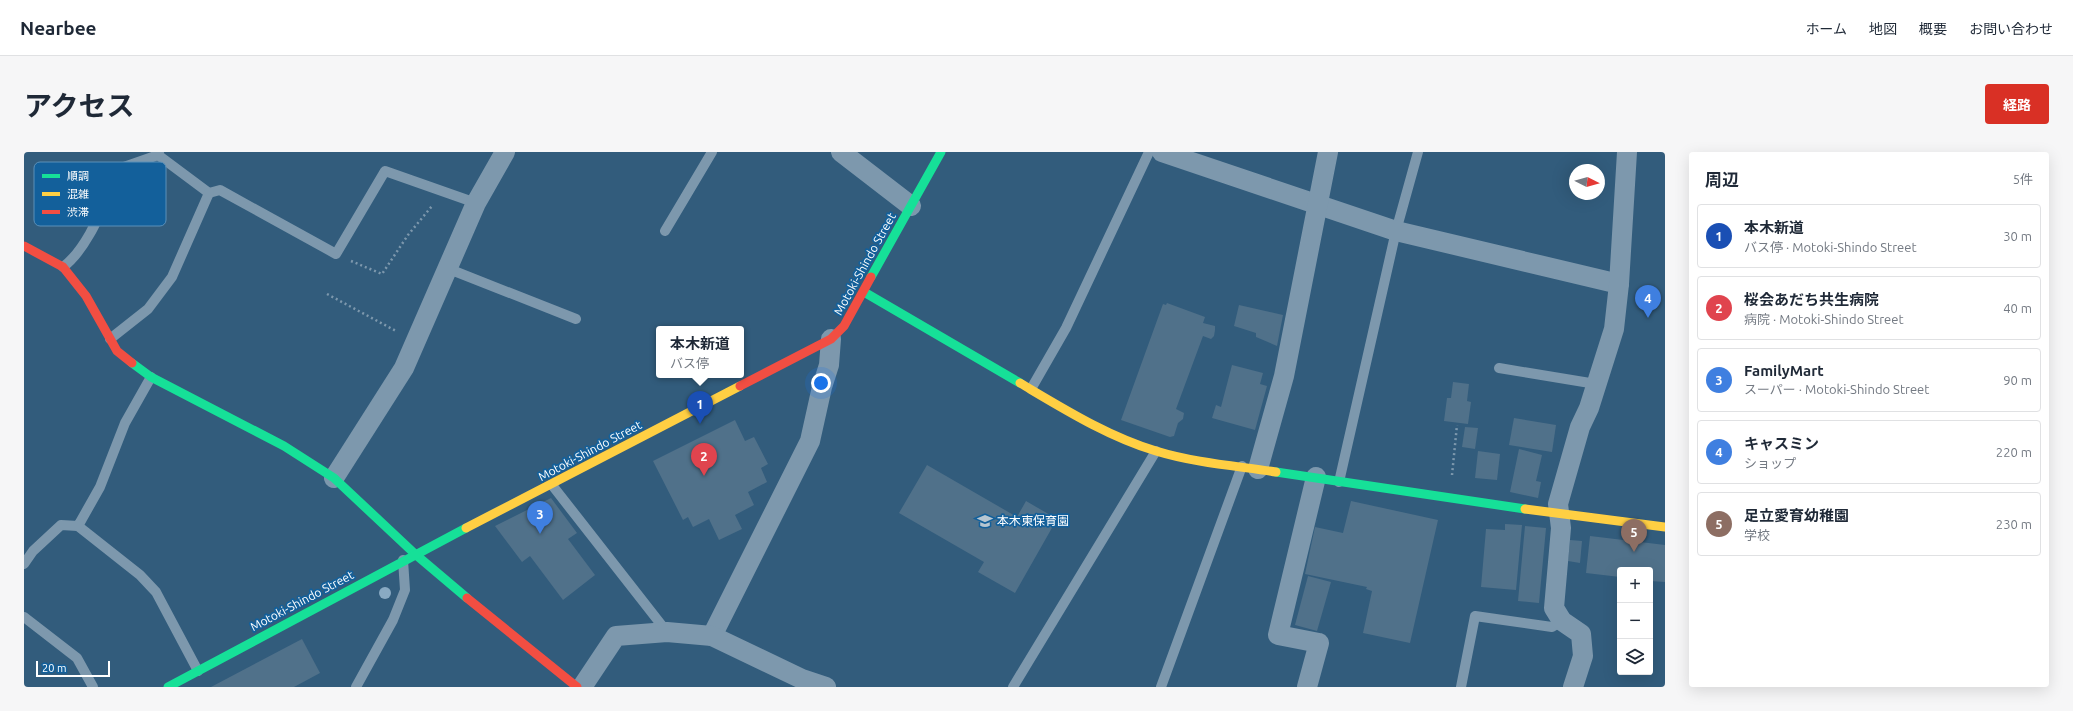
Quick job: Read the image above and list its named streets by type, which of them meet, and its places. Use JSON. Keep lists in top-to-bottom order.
{
  "streets": {
    "street": ["Motoki-Shindo Street"]
  },
  "places": {
    "school or university": ["本木東保育園"]
  },
  "legend": ["順調", "混雑", "渋滞"],
  "scale_bar": "20 m",
  "north": "right",
  "page": {
    "header": "Nearbee",
    "nav": [
      "ホーム",
      "地図",
      "概要",
      "お問い合わせ"
    ],
    "title": "アクセス",
    "buttons": "経路",
    "heading": ["周辺", "5件"],
    "list": [
      {
        "mark": "1",
        "name": "本木新道",
        "note": "バス停 · Motoki-Shindo Street",
        "value": "30 m"
      },
      {
        "mark": "2",
        "name": "桜会あだち共生病院",
        "note": "病院 · Motoki-Shindo Street",
        "value": "40 m"
      },
      {
        "mark": "3",
        "name": "FamilyMart",
        "note": "スーパー · Motoki-Shindo Street",
        "value": "90 m"
      },
      {
        "mark": "4",
        "name": "キャスミン",
        "note": "ショップ",
        "value": "220 m"
      },
      {
        "mark": "5",
        "name": "足立愛育幼稚園",
        "note": "学校",
        "value": "230 m"
      }
    ],
    "pins": [
      "4",
      "1",
      "2",
      "3",
      "5"
    ],
    "popup": ["本木新道", "バス停"],
    "map_buttons": ["+", "−"],
    "scale": "20 m"
  }
}
